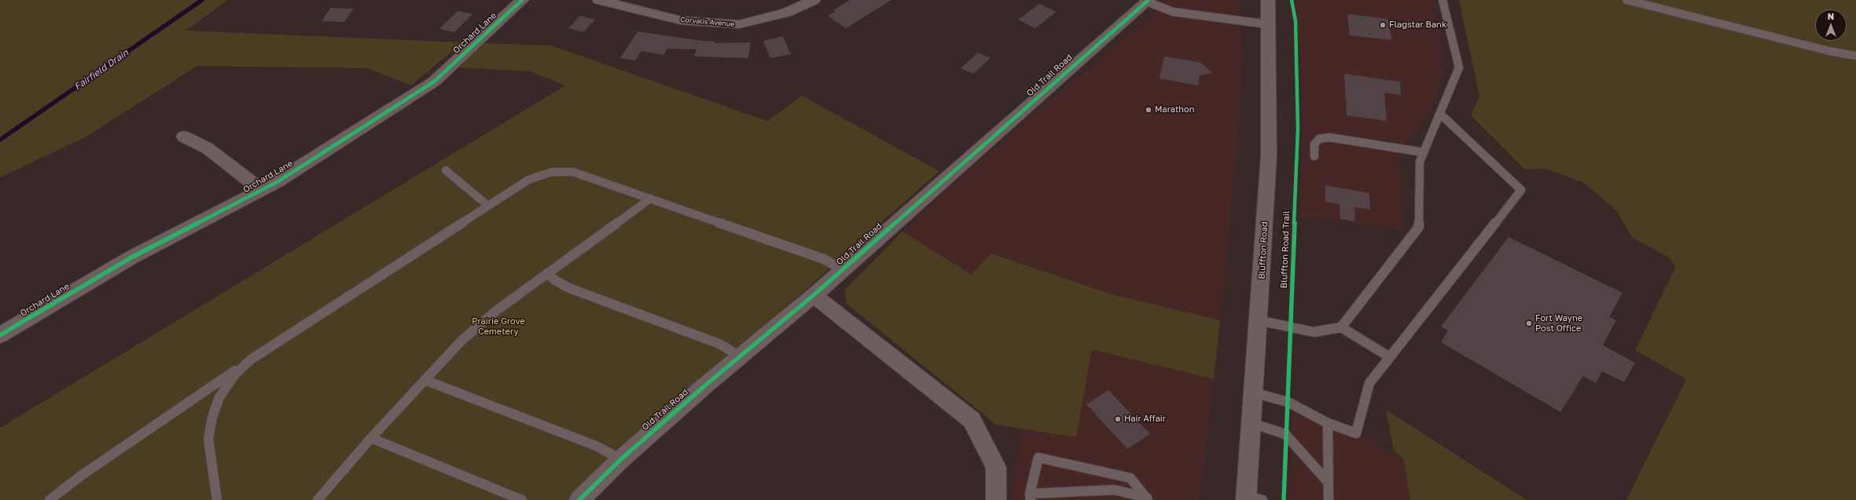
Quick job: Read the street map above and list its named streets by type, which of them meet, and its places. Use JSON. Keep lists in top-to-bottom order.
{
  "streets": {
    "street": [
      "Corvalis Avenue",
      "Orchard Lane",
      "Old Trail Road",
      "Bluffton Road"
    ],
    "cycle path": ["Bluffton Road Trail"]
  },
  "water": ["Fairfield Drain"],
  "parks": ["Prairie Grove Cemetery"],
  "places": [
    "Flagstar Bank",
    "Marathon",
    "Fort Wayne Post Office",
    "Hair Affair"
  ],
  "north": "top"
}
